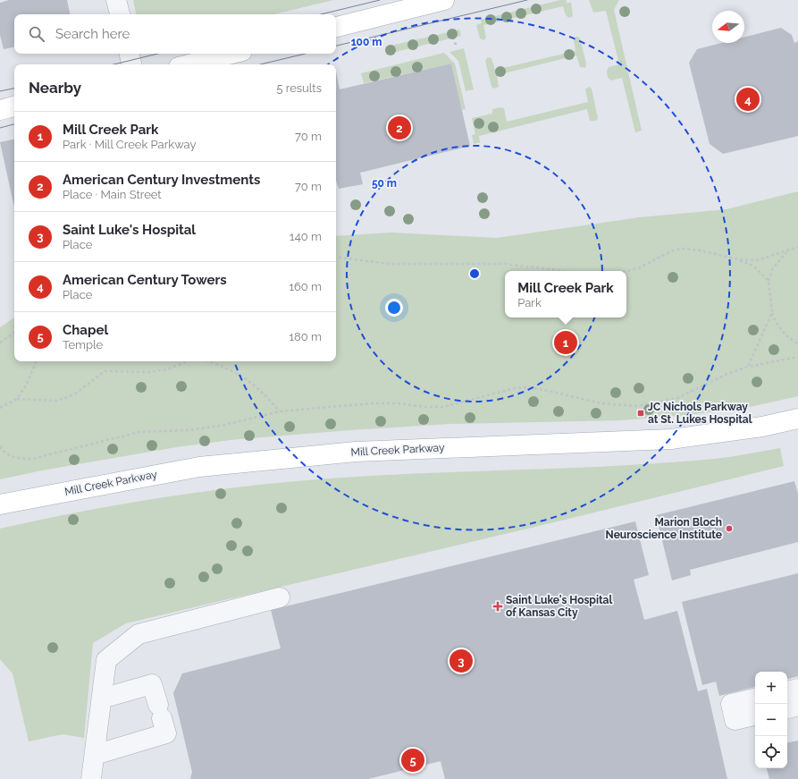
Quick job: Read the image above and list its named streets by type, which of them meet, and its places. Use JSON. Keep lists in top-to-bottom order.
{
  "streets": {
    "main road": ["Mill Creek Parkway"]
  },
  "places": {
    "transit": ["JC Nichols Parkway at St. Lukes Hospital"],
    "other": ["Marion Bloch Neuroscience Institute"],
    "health": ["Saint Luke's Hospital of Kansas City"]
  },
  "north": "left",
  "page": {
    "search": "Search here",
    "heading": ["Nearby", "5 results"],
    "pins": [
      "4",
      "2",
      "1",
      "3",
      "5"
    ],
    "list": [
      {
        "mark": "1",
        "name": "Mill Creek Park",
        "note": "Park · Mill Creek Parkway",
        "value": "70 m"
      },
      {
        "mark": "2",
        "name": "American Century Investments",
        "note": "Place · Main Street",
        "value": "70 m"
      },
      {
        "mark": "3",
        "name": "Saint Luke's Hospital",
        "note": "Place",
        "value": "140 m"
      },
      {
        "mark": "4",
        "name": "American Century Towers",
        "note": "Place",
        "value": "160 m"
      },
      {
        "mark": "5",
        "name": "Chapel",
        "note": "Temple",
        "value": "180 m"
      }
    ],
    "popup": ["Mill Creek Park", "Park"],
    "map_buttons": ["+", "−"]
  },
  "rings": ["100 m", "50 m"]
}
